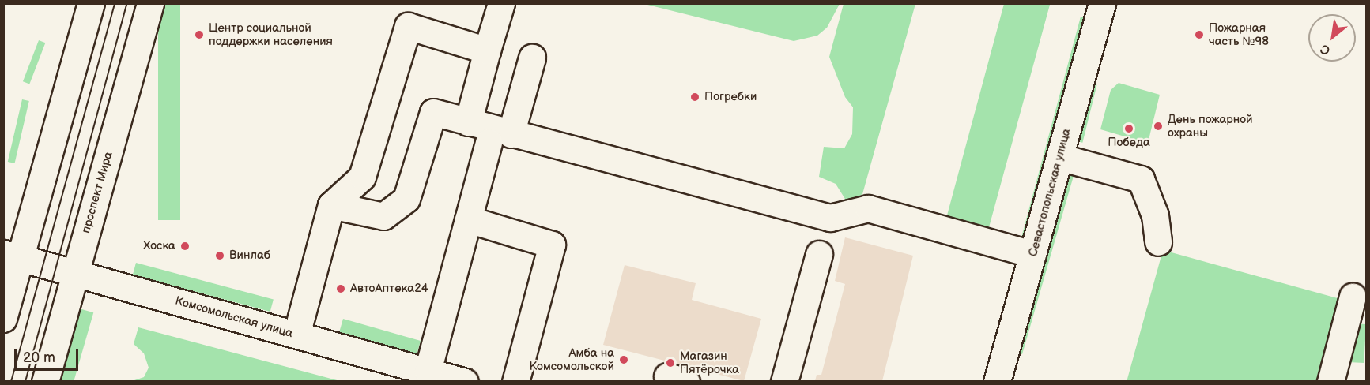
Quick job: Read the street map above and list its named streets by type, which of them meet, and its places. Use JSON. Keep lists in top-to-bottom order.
{
  "streets": {
    "street": ["проспект Мира", "Севастопольская улица", "Комсомольская улица"]
  },
  "crossings": [
    ["проспект Мира", "Комсомольская улица"]
  ],
  "places": [
    "Центр социальной поддержки населения",
    "Пожарная часть №98",
    "Погребки",
    "День пожарной охраны",
    "Победа",
    "Хоска",
    "Винлаб",
    "АвтоАптека24",
    "Амба на Комсомольской",
    "Магазин Пятёрочка"
  ],
  "scale_bar": "20 m",
  "north": "bottom left"
}
